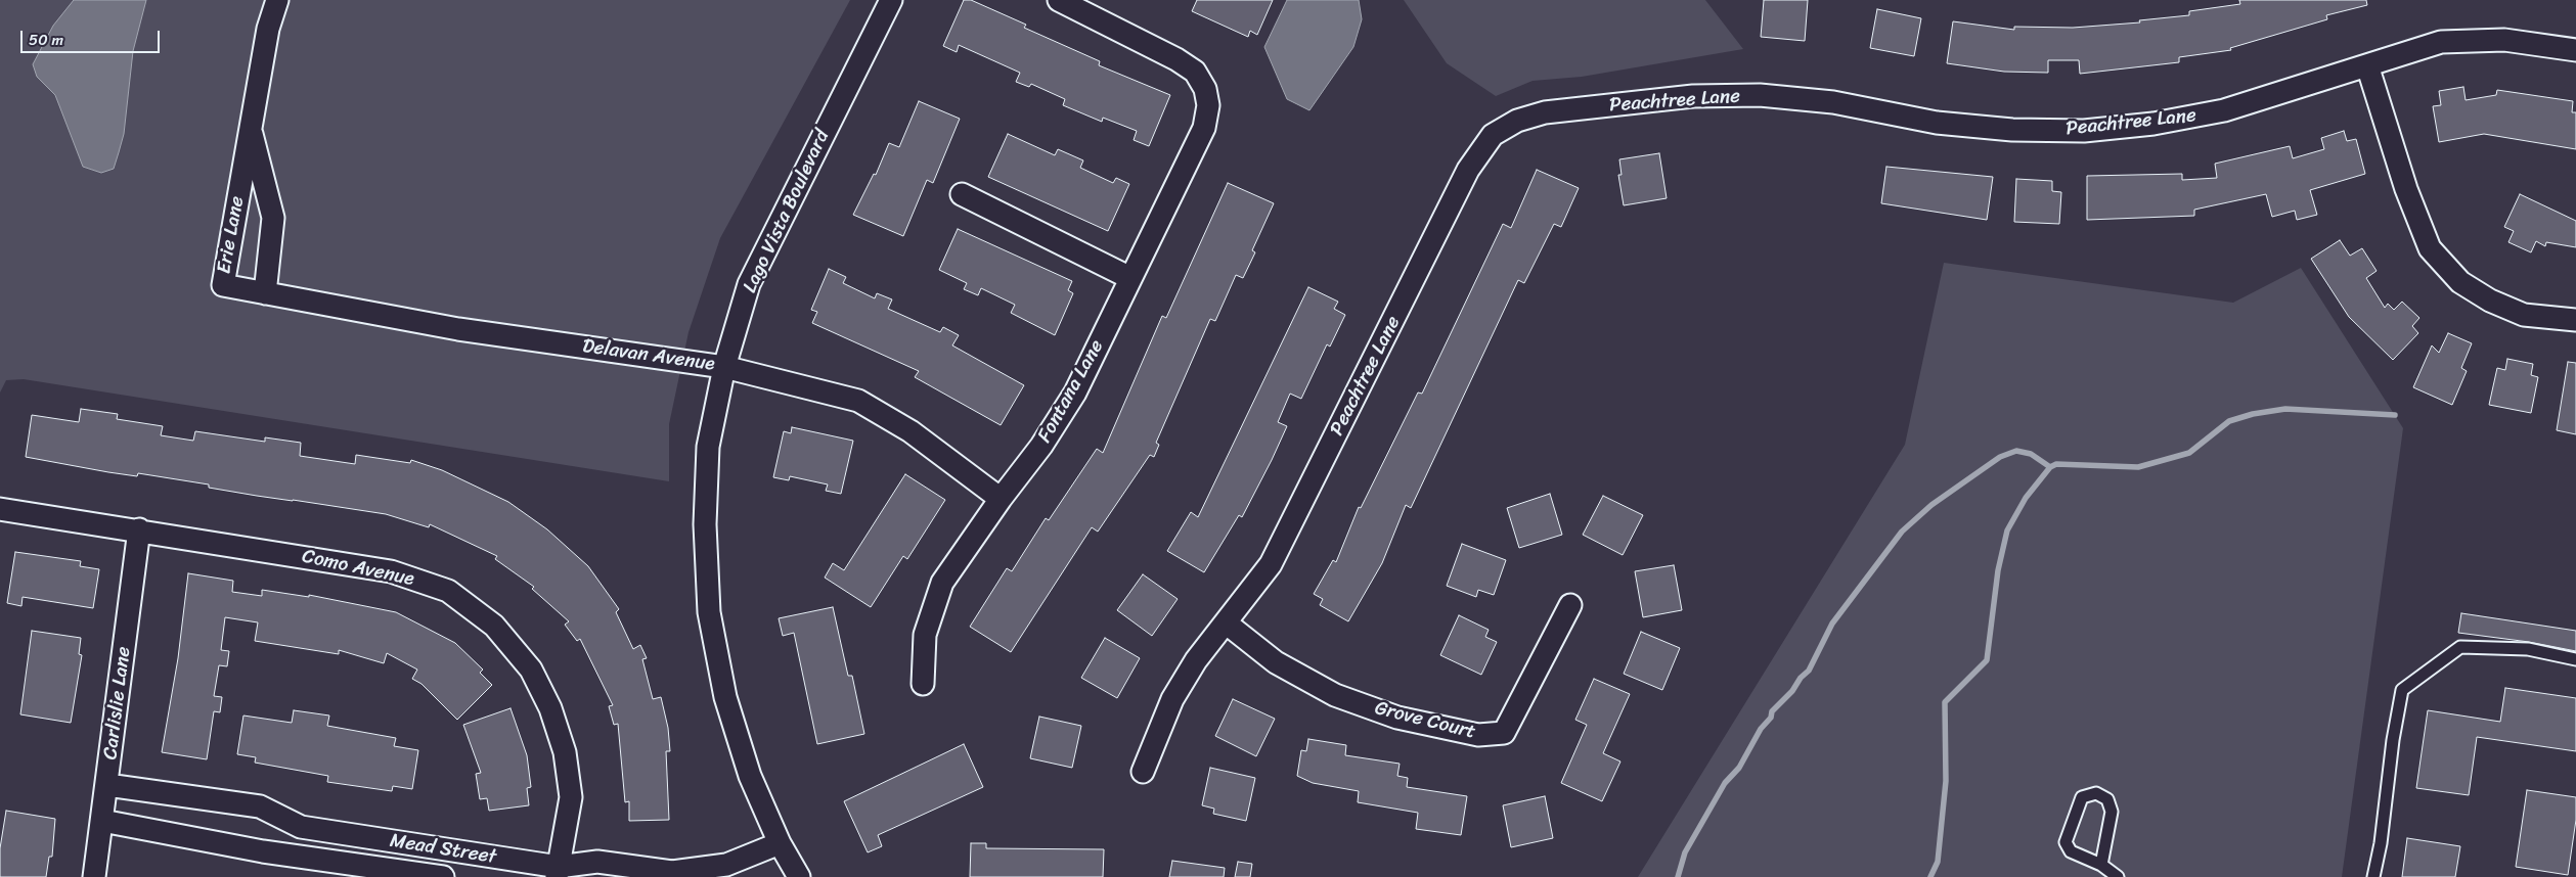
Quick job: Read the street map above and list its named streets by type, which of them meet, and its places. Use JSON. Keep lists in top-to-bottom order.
{
  "streets": {
    "street": [
      "Peachtree Lane",
      "Lago Vista Boulevard",
      "Erie Lane",
      "Delavan Avenue",
      "Fontana Lane",
      "Como Avenue",
      "Carlislie Lane",
      "Grove Court",
      "Mead Street"
    ]
  },
  "crossings": [
    ["Peachtree Lane", "Grove Court"],
    ["Lago Vista Boulevard", "Delavan Avenue"],
    ["Lago Vista Boulevard", "Mead Street"],
    ["Erie Lane", "Delavan Avenue"],
    ["Delavan Avenue", "Fontana Lane"],
    ["Como Avenue", "Carlislie Lane"],
    ["Como Avenue", "Mead Street"],
    ["Carlislie Lane", "Mead Street"]
  ],
  "scale_bar": "50 m"
}
